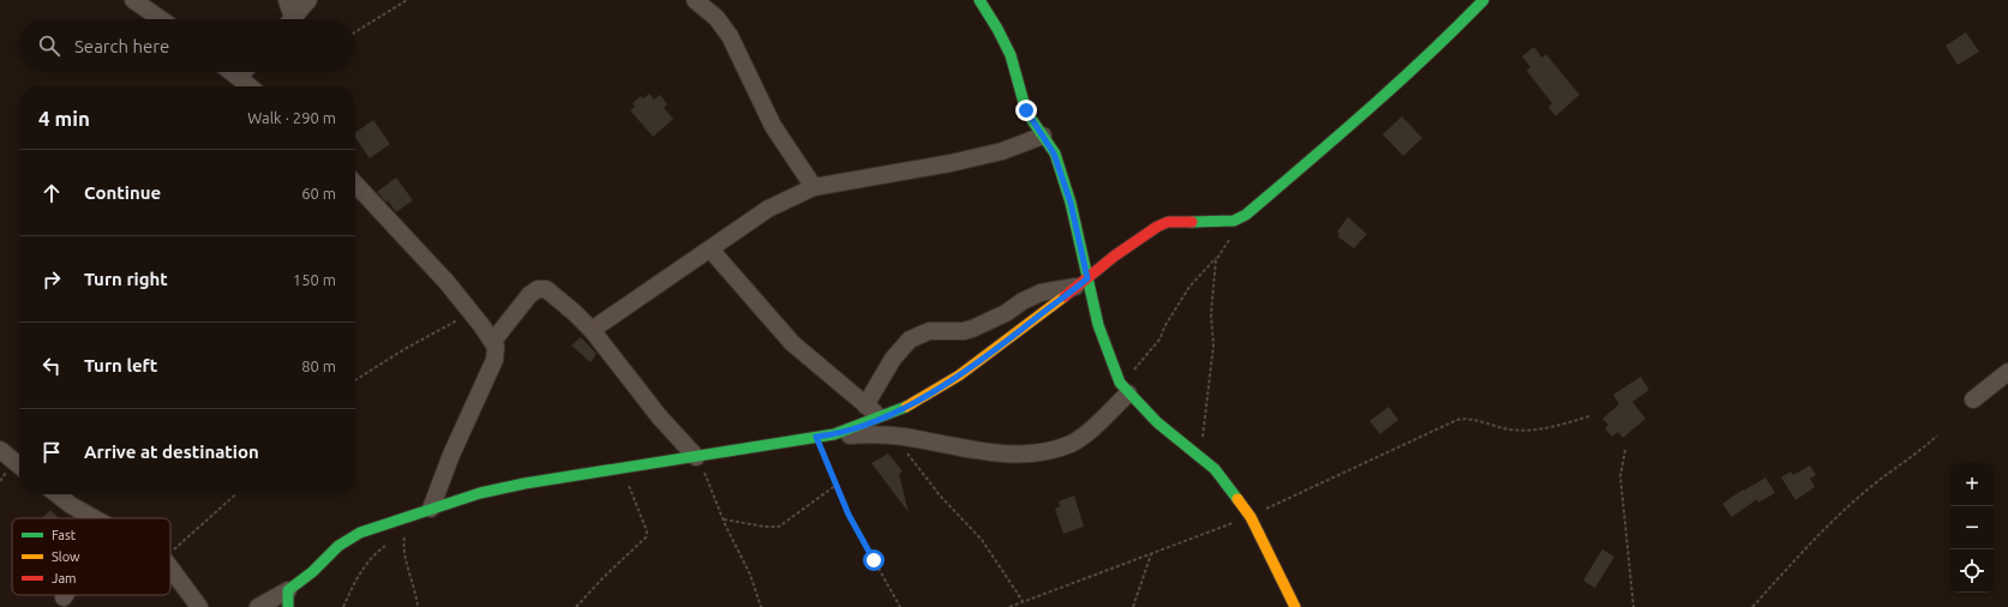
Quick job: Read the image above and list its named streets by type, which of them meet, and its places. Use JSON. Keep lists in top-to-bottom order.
{
  "legend": ["Fast", "Slow", "Jam"],
  "page": {
    "search": "Search here",
    "heading": ["4 min", "Walk · 290 m"],
    "list": [
      ["Continue", "60 m"],
      ["Turn right", "150 m"],
      ["Turn left", "80 m"],
      "Arrive at destination"
    ],
    "map_buttons": ["+", "−"]
  }
}
